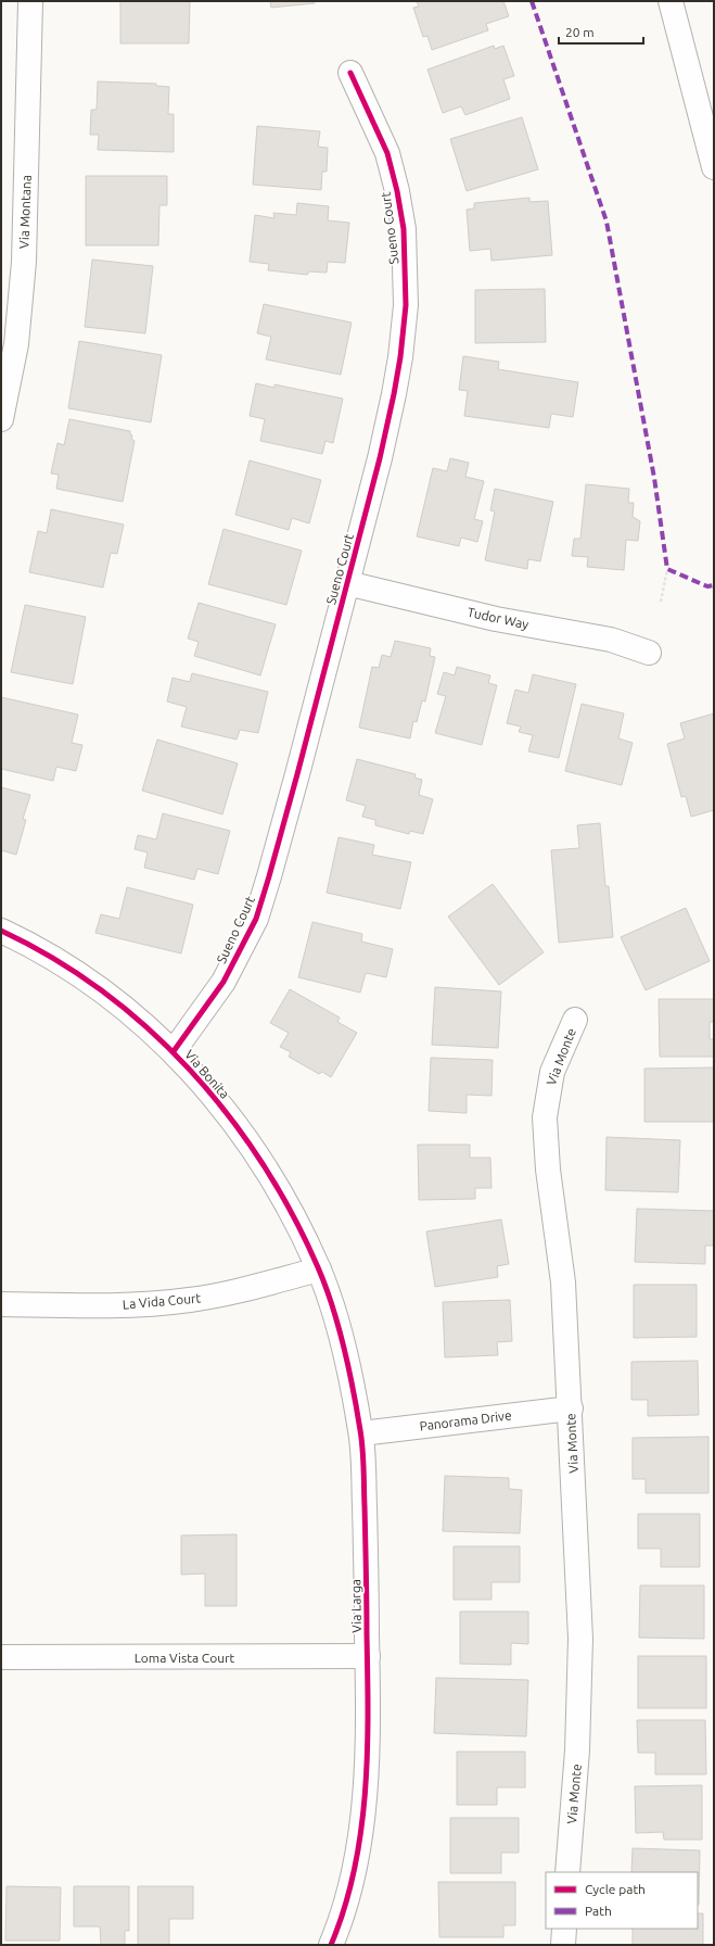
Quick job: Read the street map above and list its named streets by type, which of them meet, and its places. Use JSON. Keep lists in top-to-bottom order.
{
  "streets": {
    "street": [
      "Via Montana",
      "Sueno Court",
      "Tudor Way",
      "Via Monte",
      "Via Bonita",
      "La Vida Court",
      "Panorama Drive",
      "Via Larga",
      "Loma Vista Court"
    ]
  },
  "crossings": [
    ["Sueno Court", "Tudor Way"],
    ["Sueno Court", "Via Bonita"],
    ["Via Monte", "Panorama Drive"],
    ["Via Bonita", "La Vida Court"],
    ["Via Bonita", "Via Larga"],
    ["La Vida Court", "Via Larga"],
    ["Panorama Drive", "Via Larga"],
    ["Via Larga", "Loma Vista Court"]
  ],
  "legend": ["Cycle path", "Path"],
  "scale_bar": "20 m"
}
